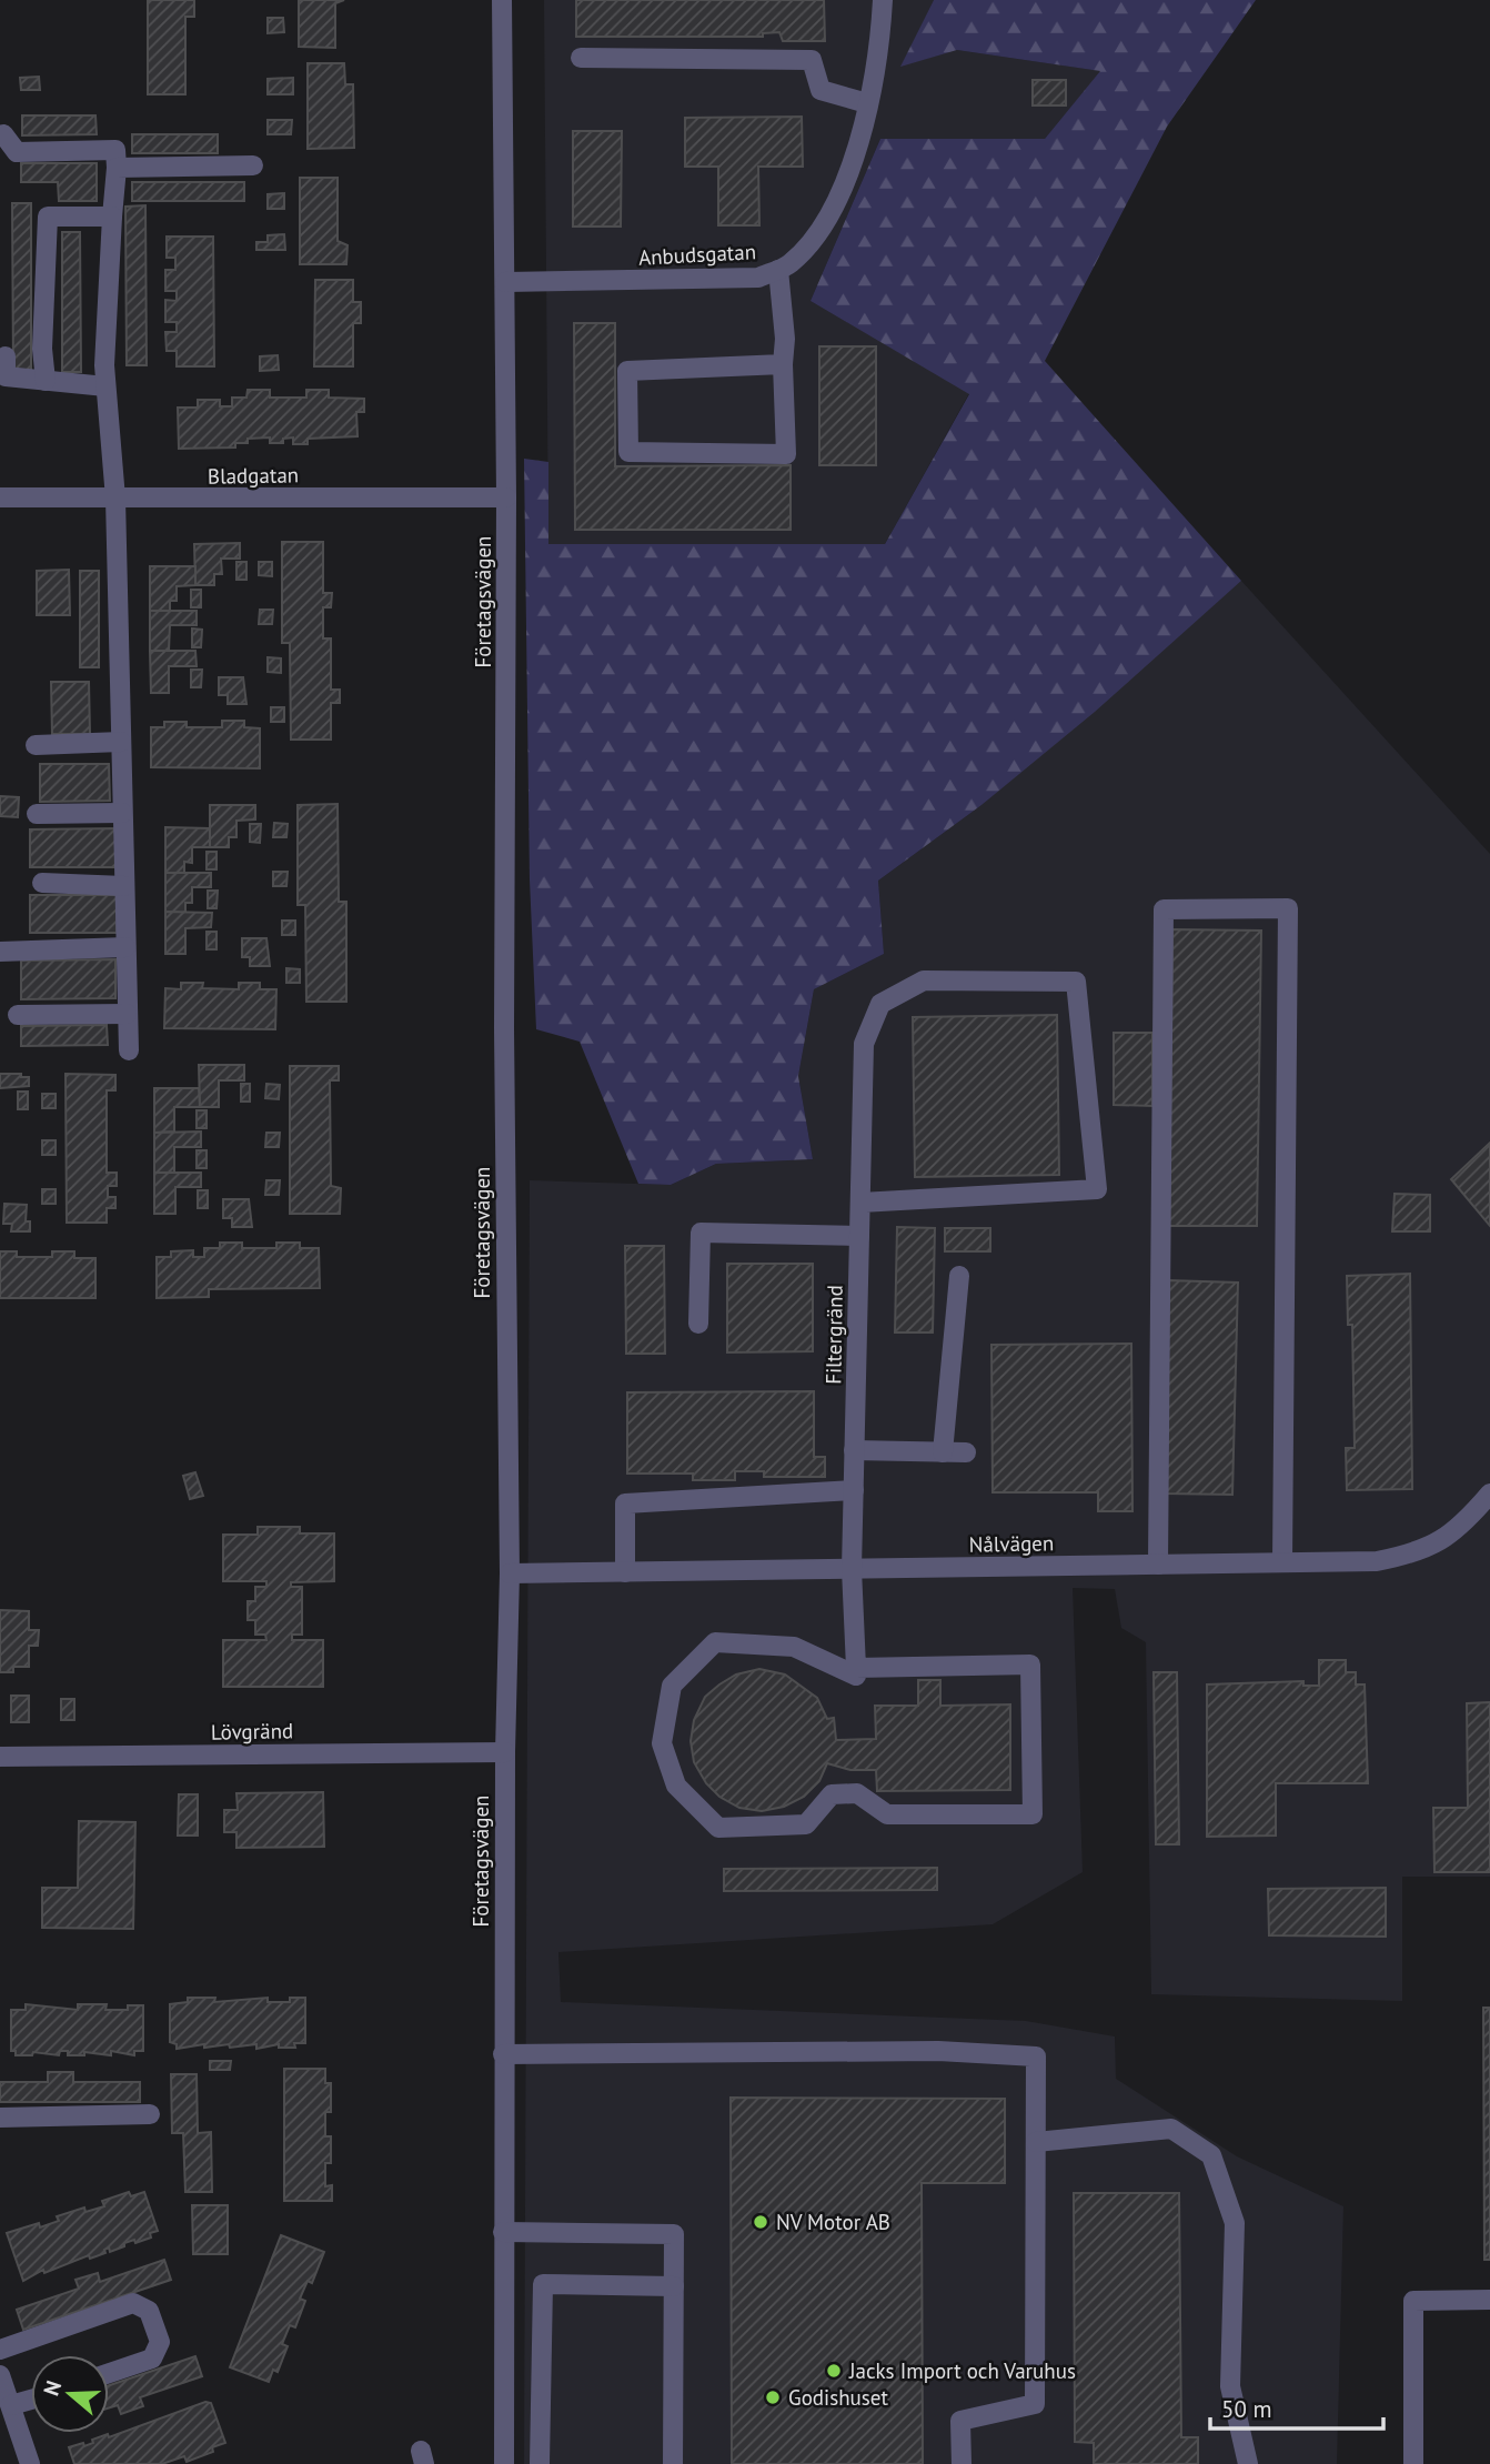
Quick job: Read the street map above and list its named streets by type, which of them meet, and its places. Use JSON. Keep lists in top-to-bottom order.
{
  "streets": {
    "street": [
      "Anbudsgatan",
      "Bladgatan",
      "Företagsvägen",
      "Filtergränd",
      "Nålvägen",
      "Lövgränd"
    ]
  },
  "crossings": [
    ["Anbudsgatan", "Företagsvägen"],
    ["Bladgatan", "Företagsvägen"],
    ["Företagsvägen", "Nålvägen"],
    ["Företagsvägen", "Lövgränd"],
    ["Filtergränd", "Nålvägen"]
  ],
  "places": ["NV Motor AB", "Jacks Import och Varuhus", "Godishuset"],
  "scale_bar": "50 m",
  "north": "left"
}
